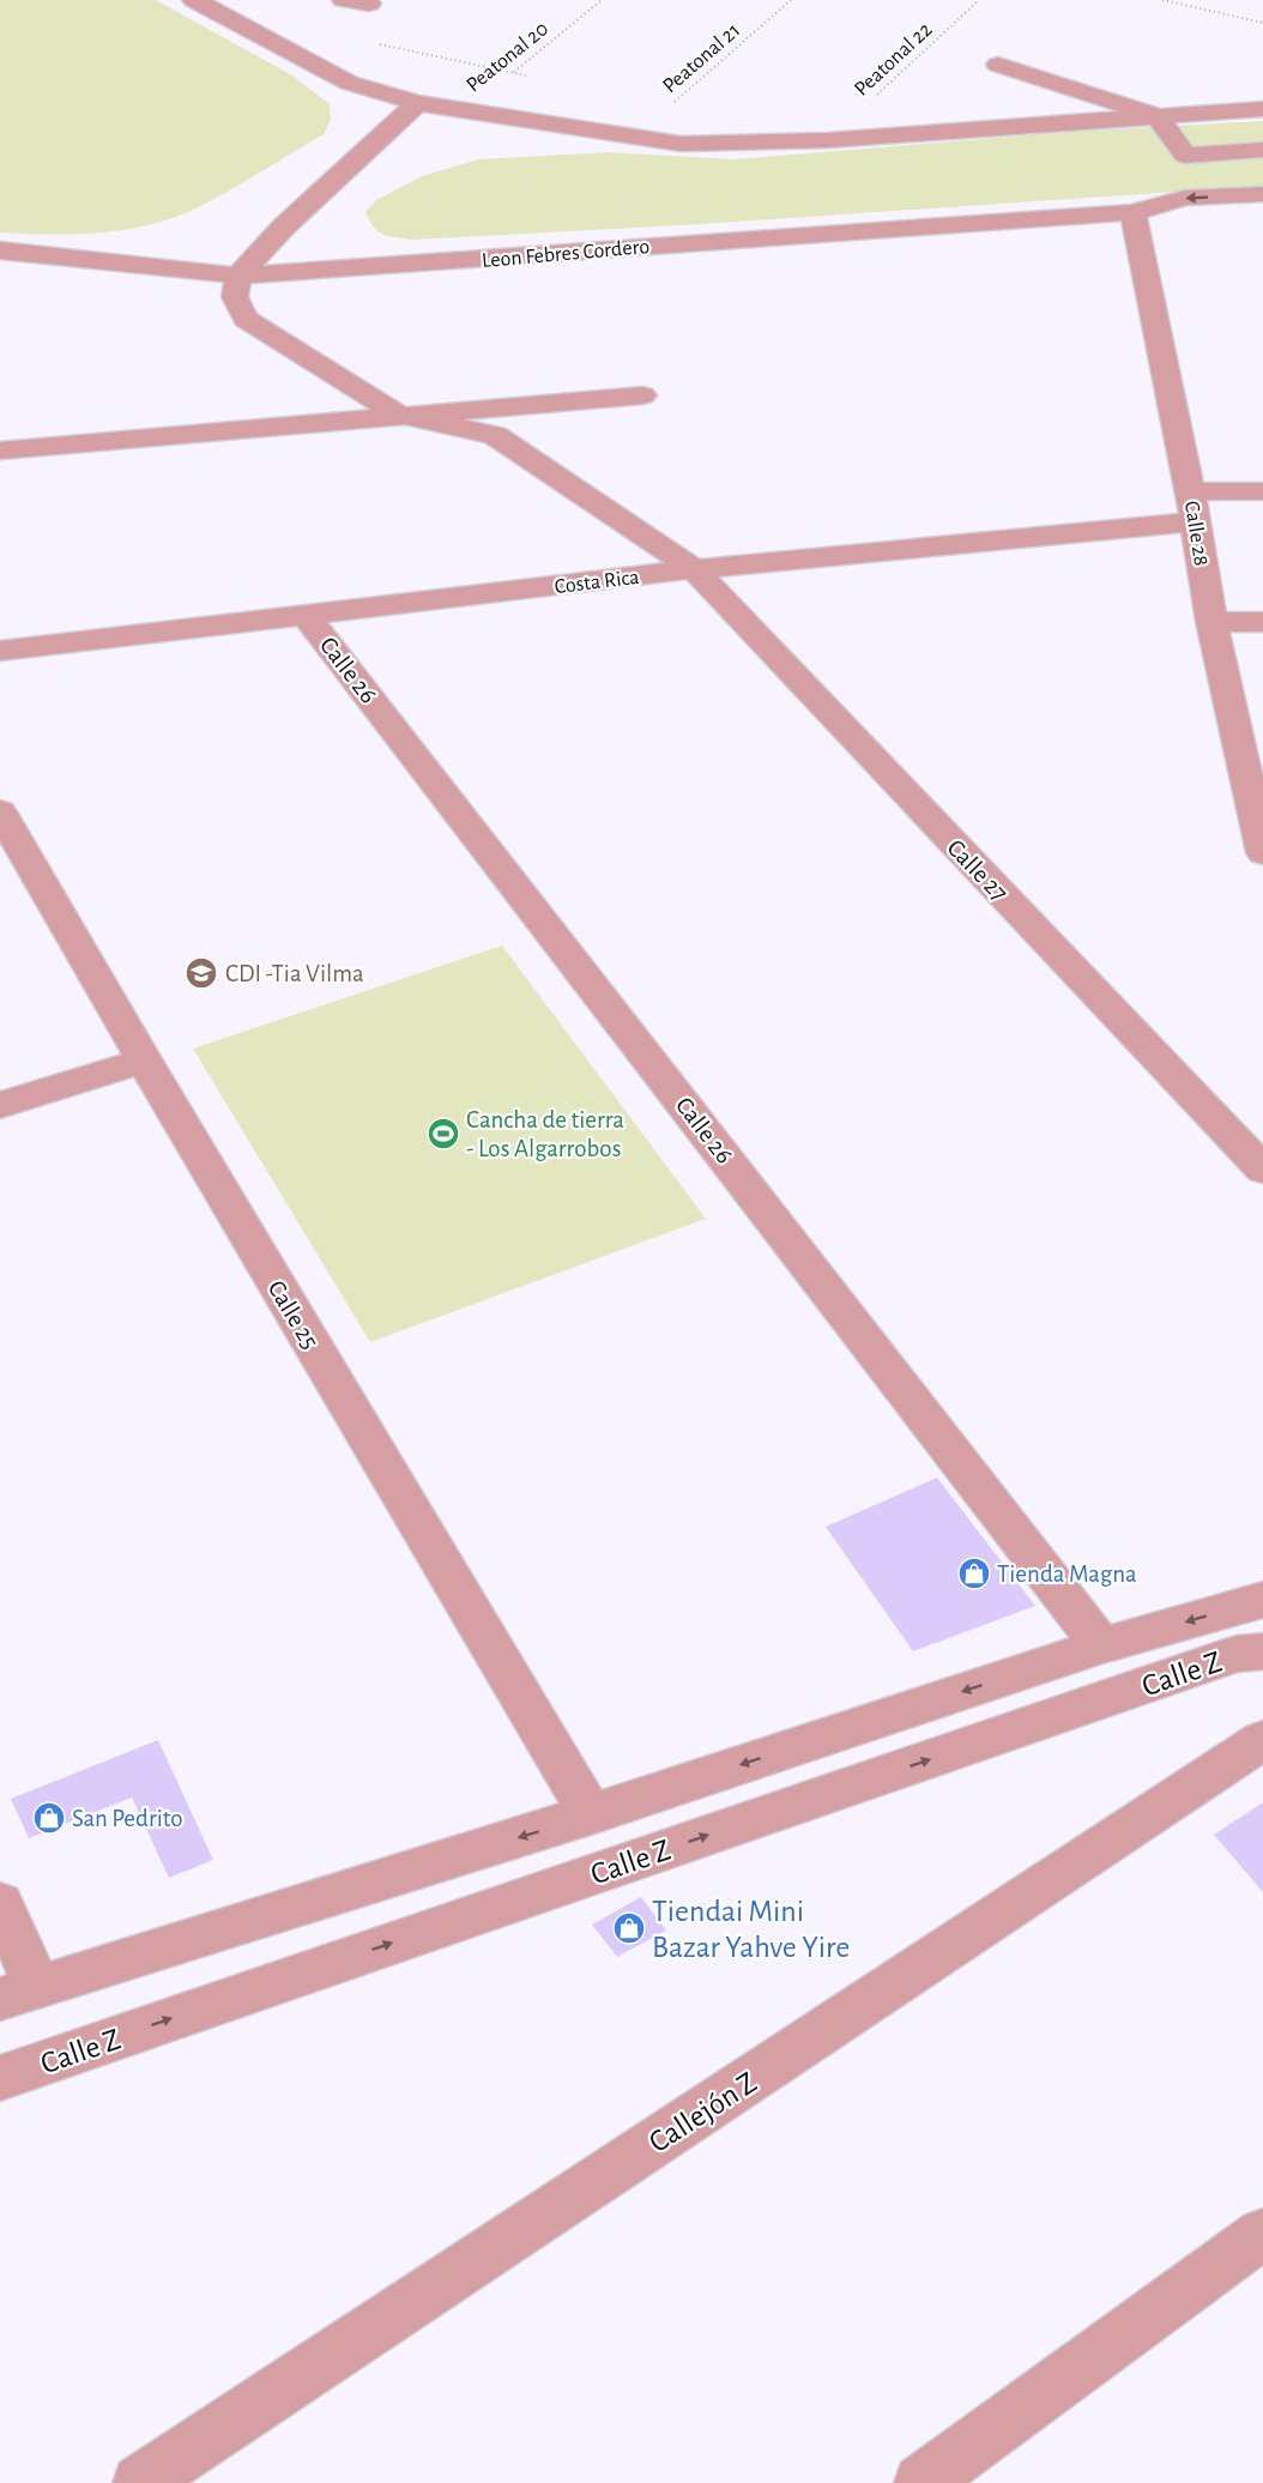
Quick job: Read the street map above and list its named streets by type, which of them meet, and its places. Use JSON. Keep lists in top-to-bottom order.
{
  "streets": {
    "street": [
      "Leon Febres Cordero",
      "Calle 28",
      "Costa Rica",
      "Calle 26",
      "Calle 27",
      "Calle 25",
      "Calle Z",
      "Callejón Z"
    ],
    "path": ["Peatonal 20", "Peatonal 21", "Peatonal 22"]
  },
  "crossings": [
    ["Leon Febres Cordero", "Calle 28"],
    ["Calle 28", "Costa Rica"],
    ["Costa Rica", "Calle 26"],
    ["Costa Rica", "Calle 27"],
    ["Calle 26", "Calle Z"],
    ["Calle 25", "Calle Z"]
  ],
  "places": {
    "school or university": ["CDI -Tia Vilma"],
    "sports": ["Cancha de tierra - Los Algarrobos"],
    "shop": ["Tienda Magna", "San Pedrito", "Tiendai Mini Bazar Yahve Yire"]
  }
}
